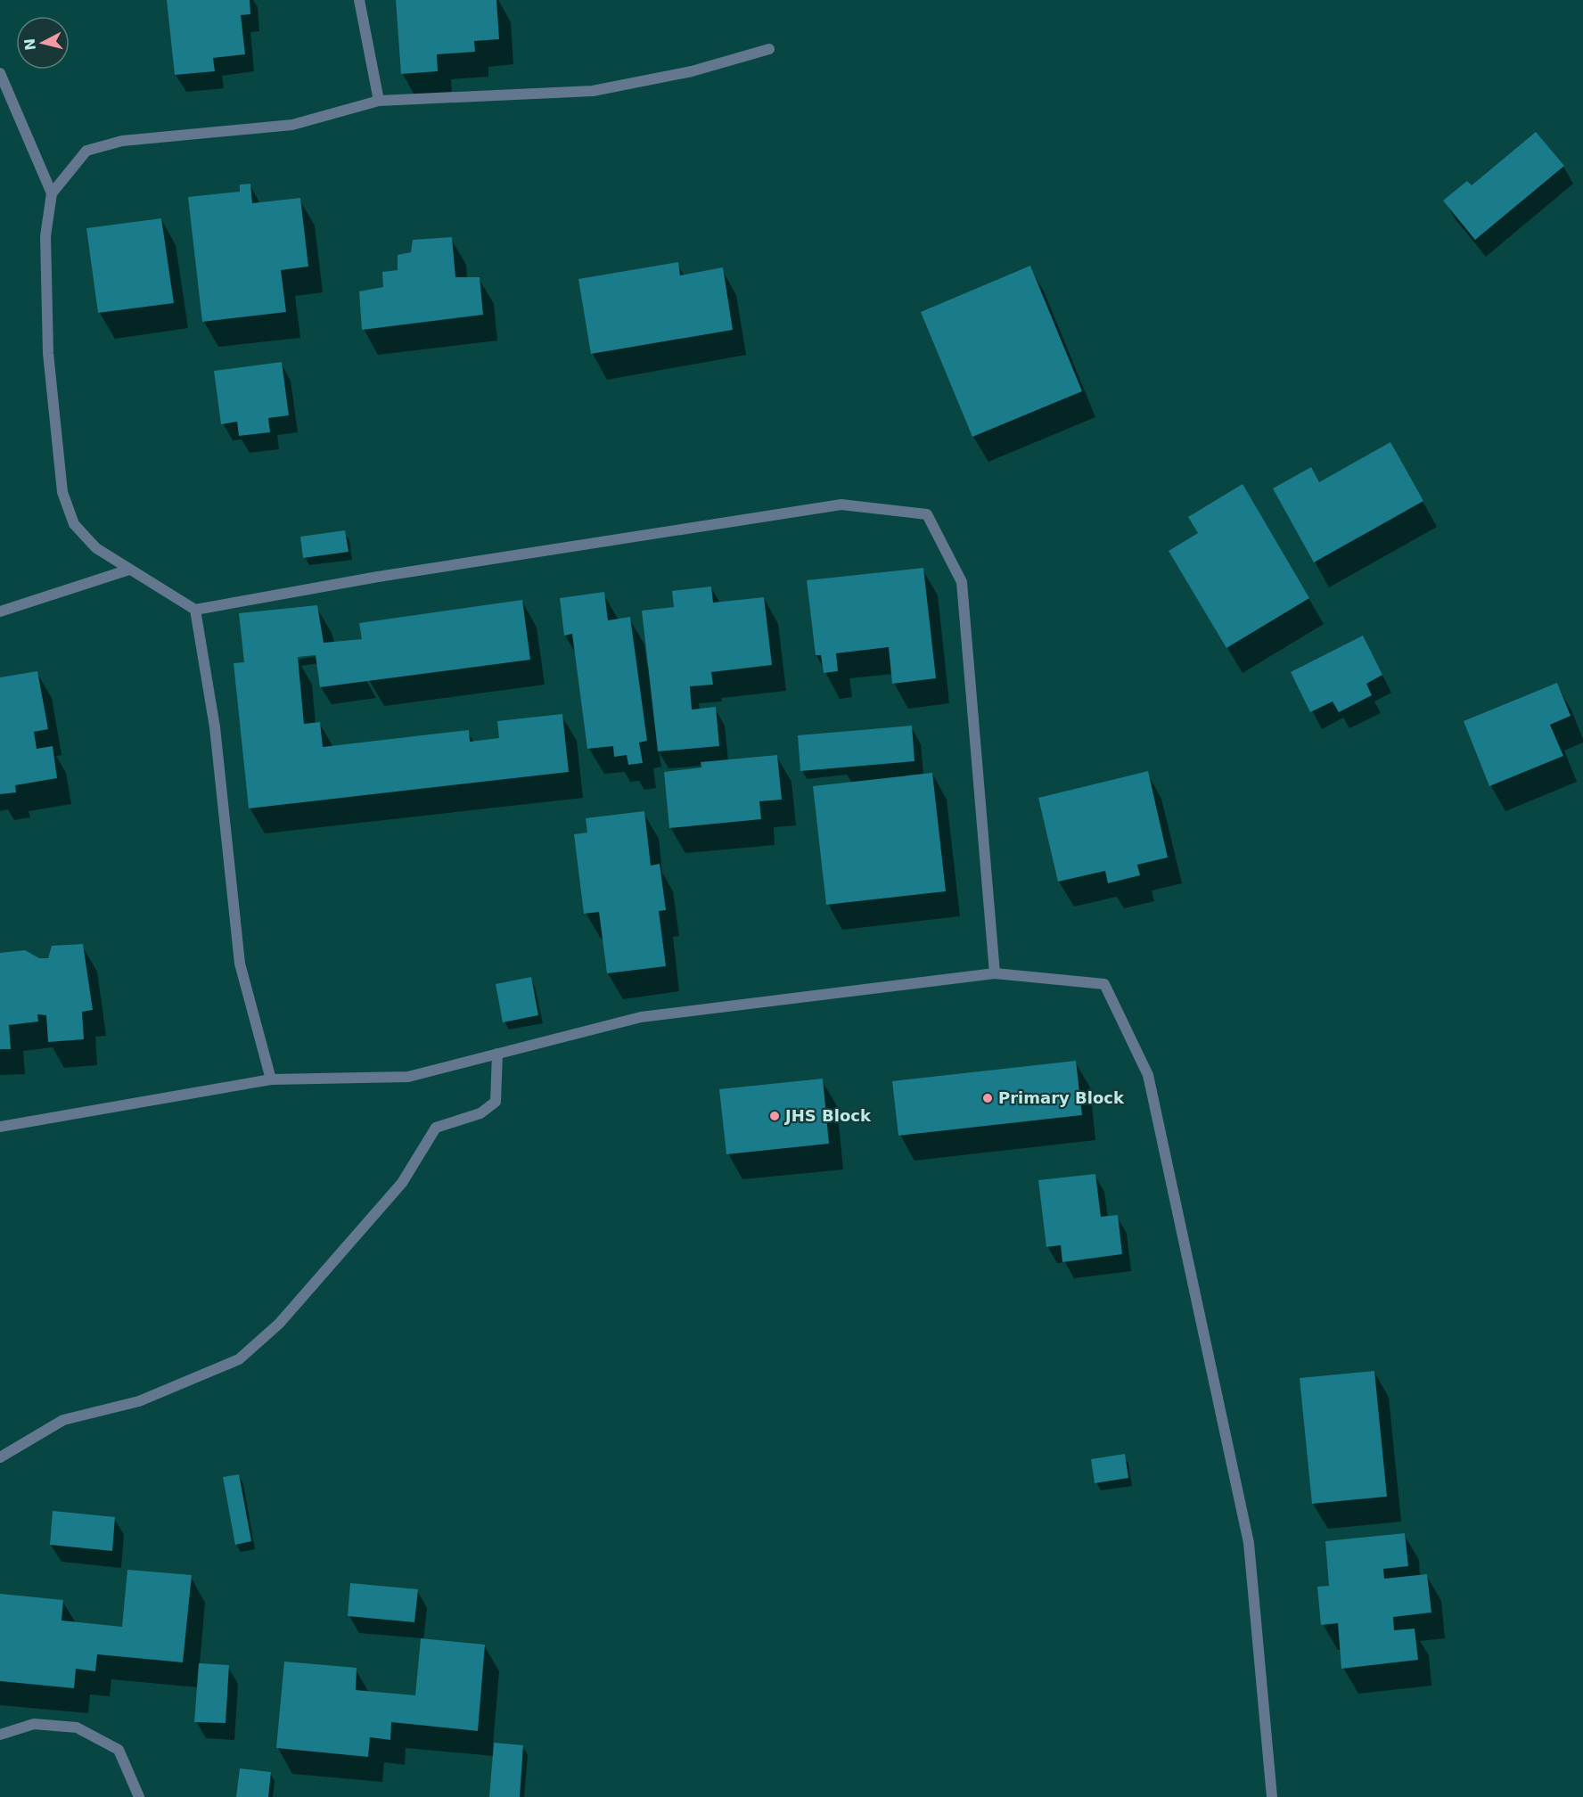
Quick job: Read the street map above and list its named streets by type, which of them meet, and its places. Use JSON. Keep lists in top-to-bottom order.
{
  "places": ["Primary Block", "JHS Block"],
  "north": "left"
}
